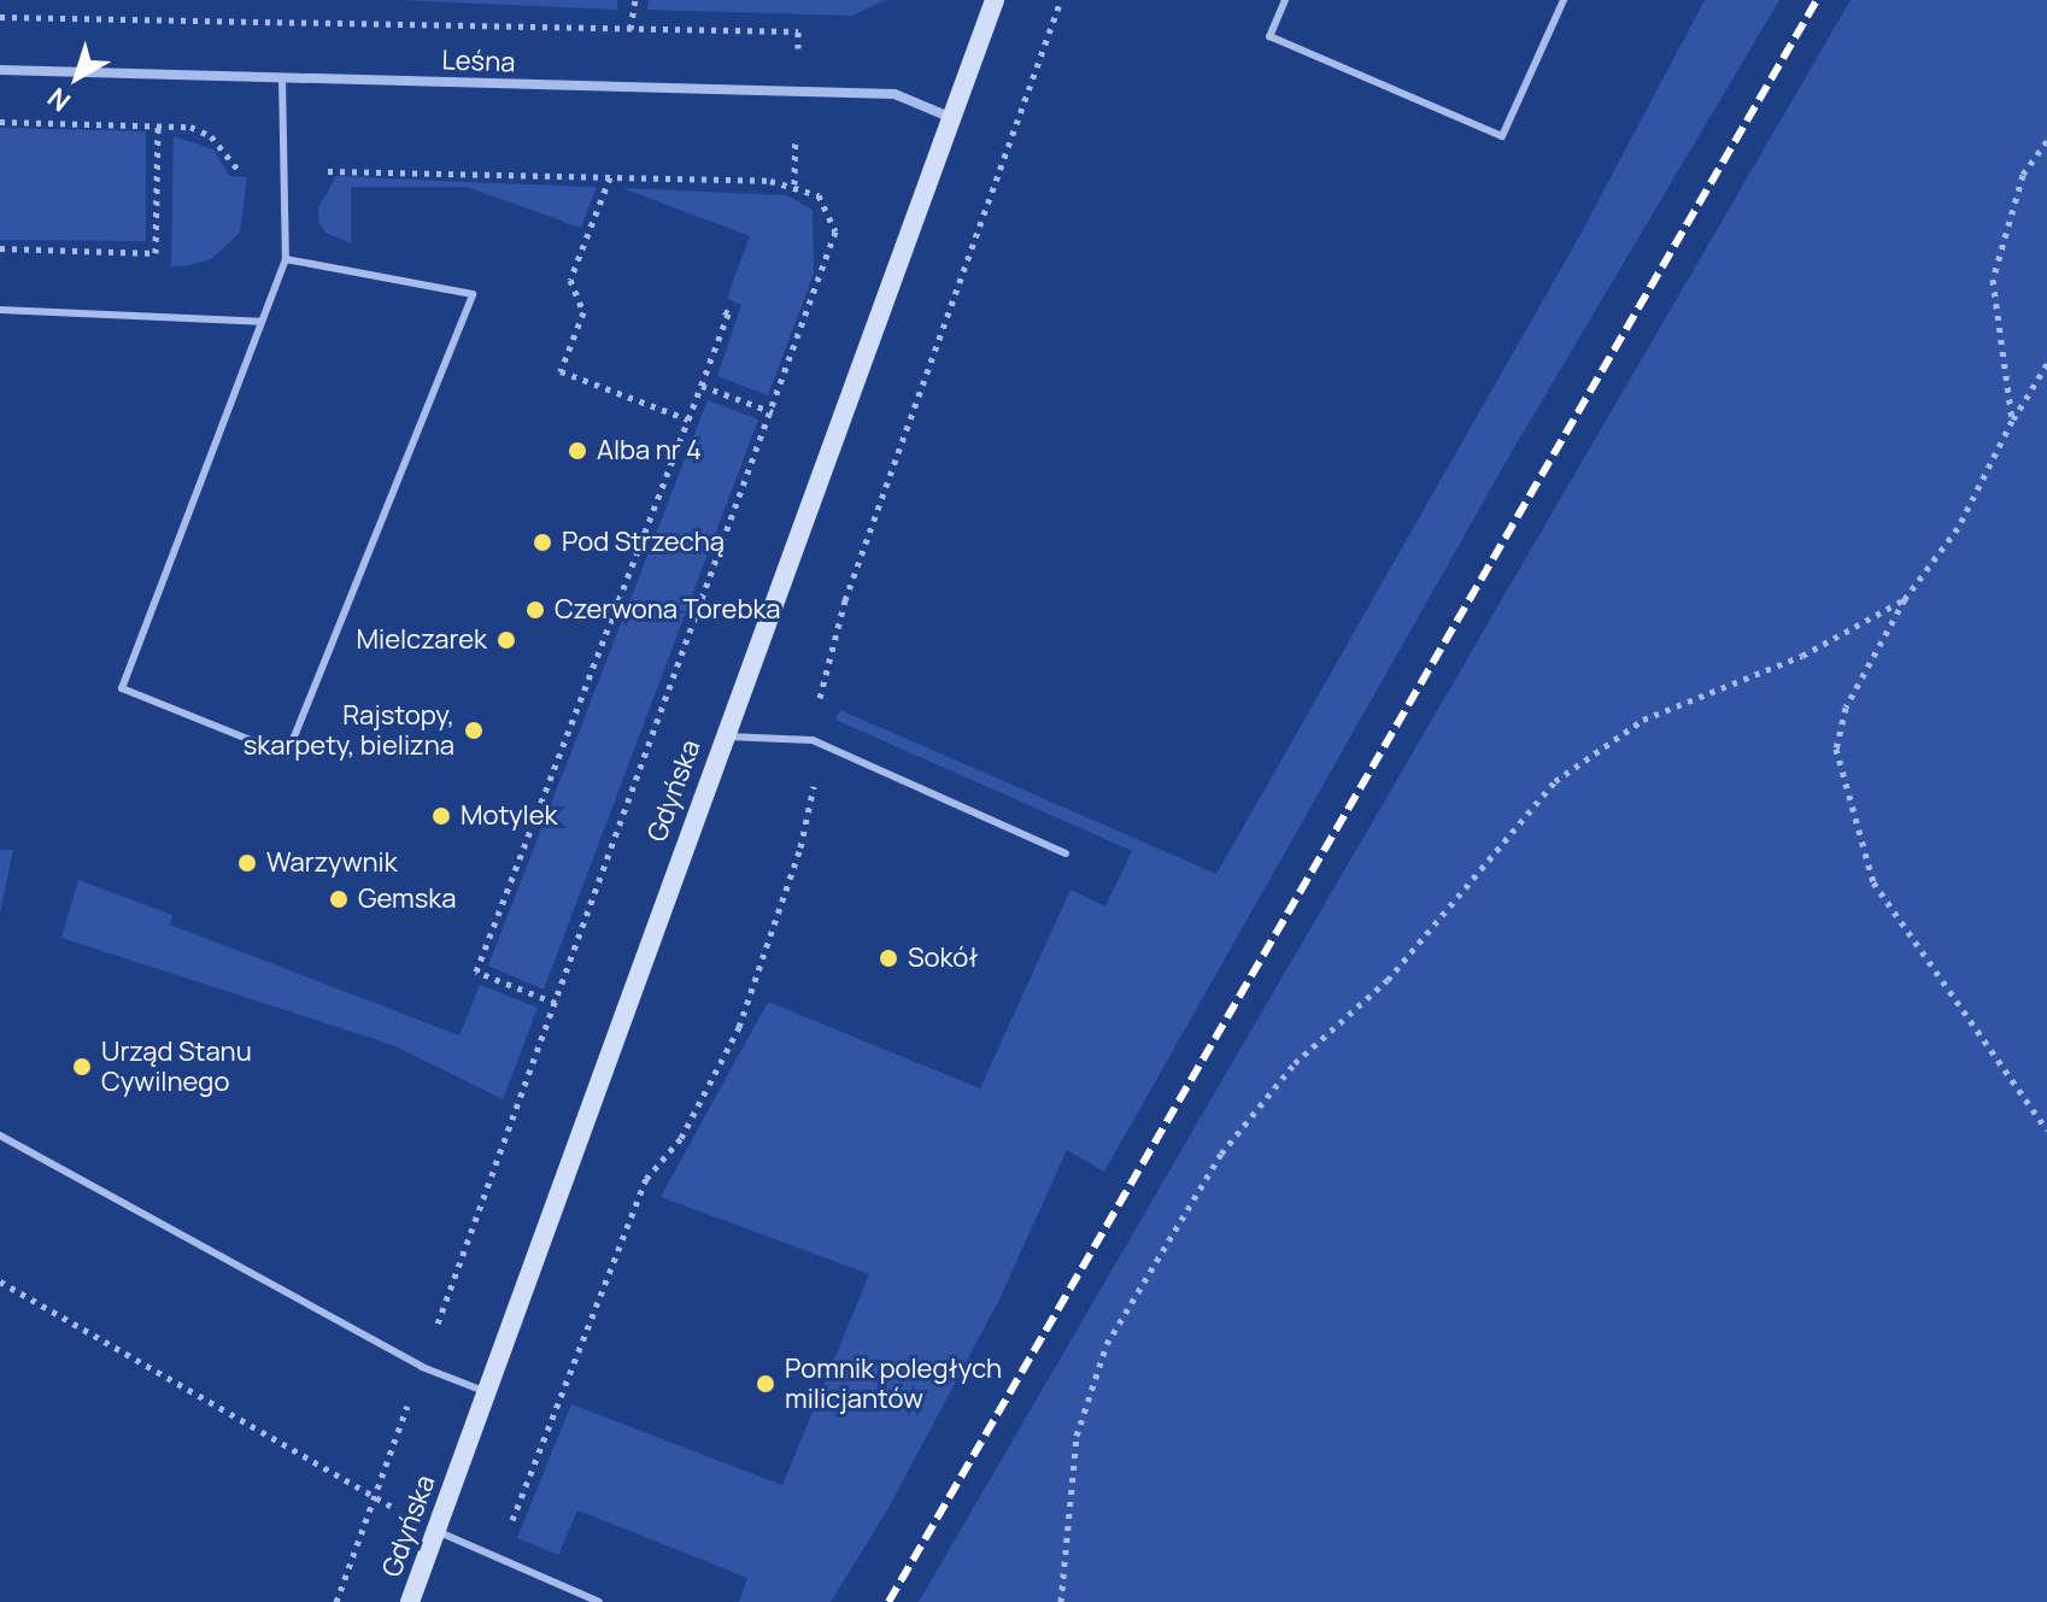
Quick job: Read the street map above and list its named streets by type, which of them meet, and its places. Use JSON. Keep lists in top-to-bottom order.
{
  "streets": {
    "main road": ["Gdyńska"],
    "street": ["Leśna"]
  },
  "crossings": [
    ["Leśna", "Gdyńska"]
  ],
  "places": [
    "Alba nr 4",
    "Pod Strzechą",
    "Czerwona Torebka",
    "Mielczarek",
    "Rajstopy, skarpety, bielizna",
    "Motylek",
    "Warzywnik",
    "Gemska",
    "Sokół",
    "Urząd Stanu Cywilnego",
    "Pomnik poległych milicjantów"
  ],
  "north": "bottom left"
}
